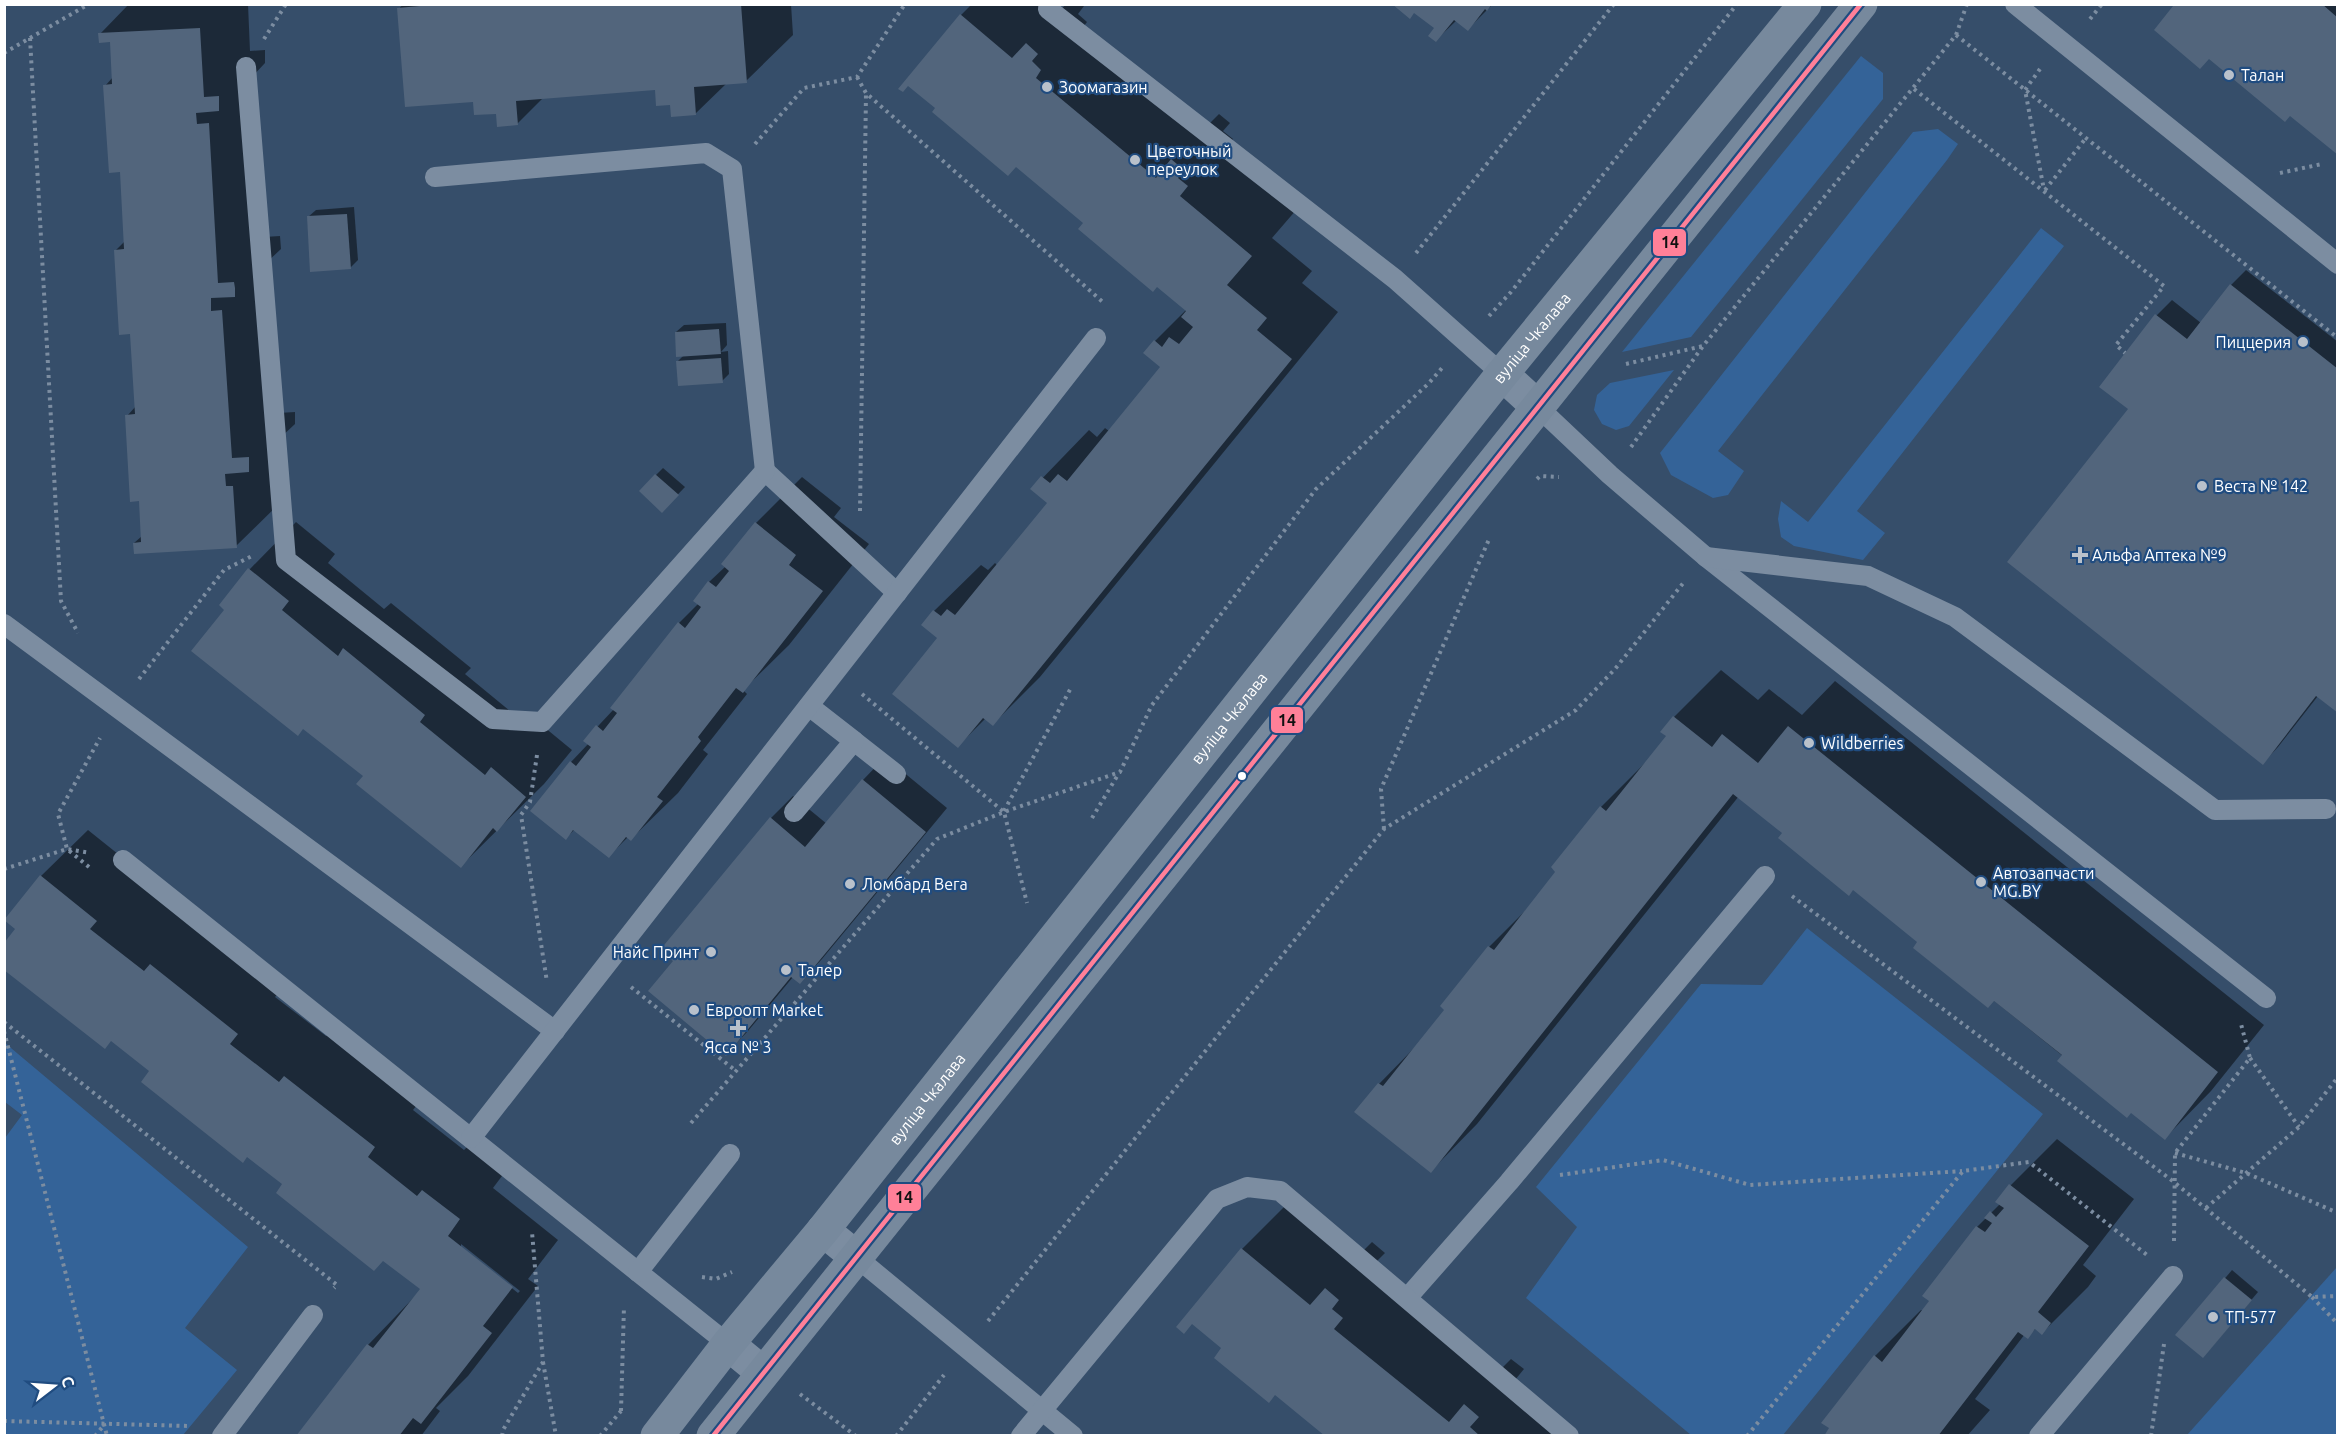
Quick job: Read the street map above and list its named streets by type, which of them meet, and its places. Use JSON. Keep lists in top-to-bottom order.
{
  "streets": {
    "main road": ["вуліца Чкалава"]
  },
  "places": {
    "other": [
      "Талан",
      "Зоомагазин",
      "Цветочный переулок",
      "Пиццерия",
      "Веста № 142",
      "Wildberries",
      "Автозапчасти MG.BY",
      "Ломбард Вега",
      "Найс Принт",
      "Талер",
      "Евроопт Market",
      "ТП-577"
    ],
    "health": ["Альфа Аптека №9", "Ясса № 3"]
  },
  "lines": ["transit line 14"],
  "north": "right"
}
